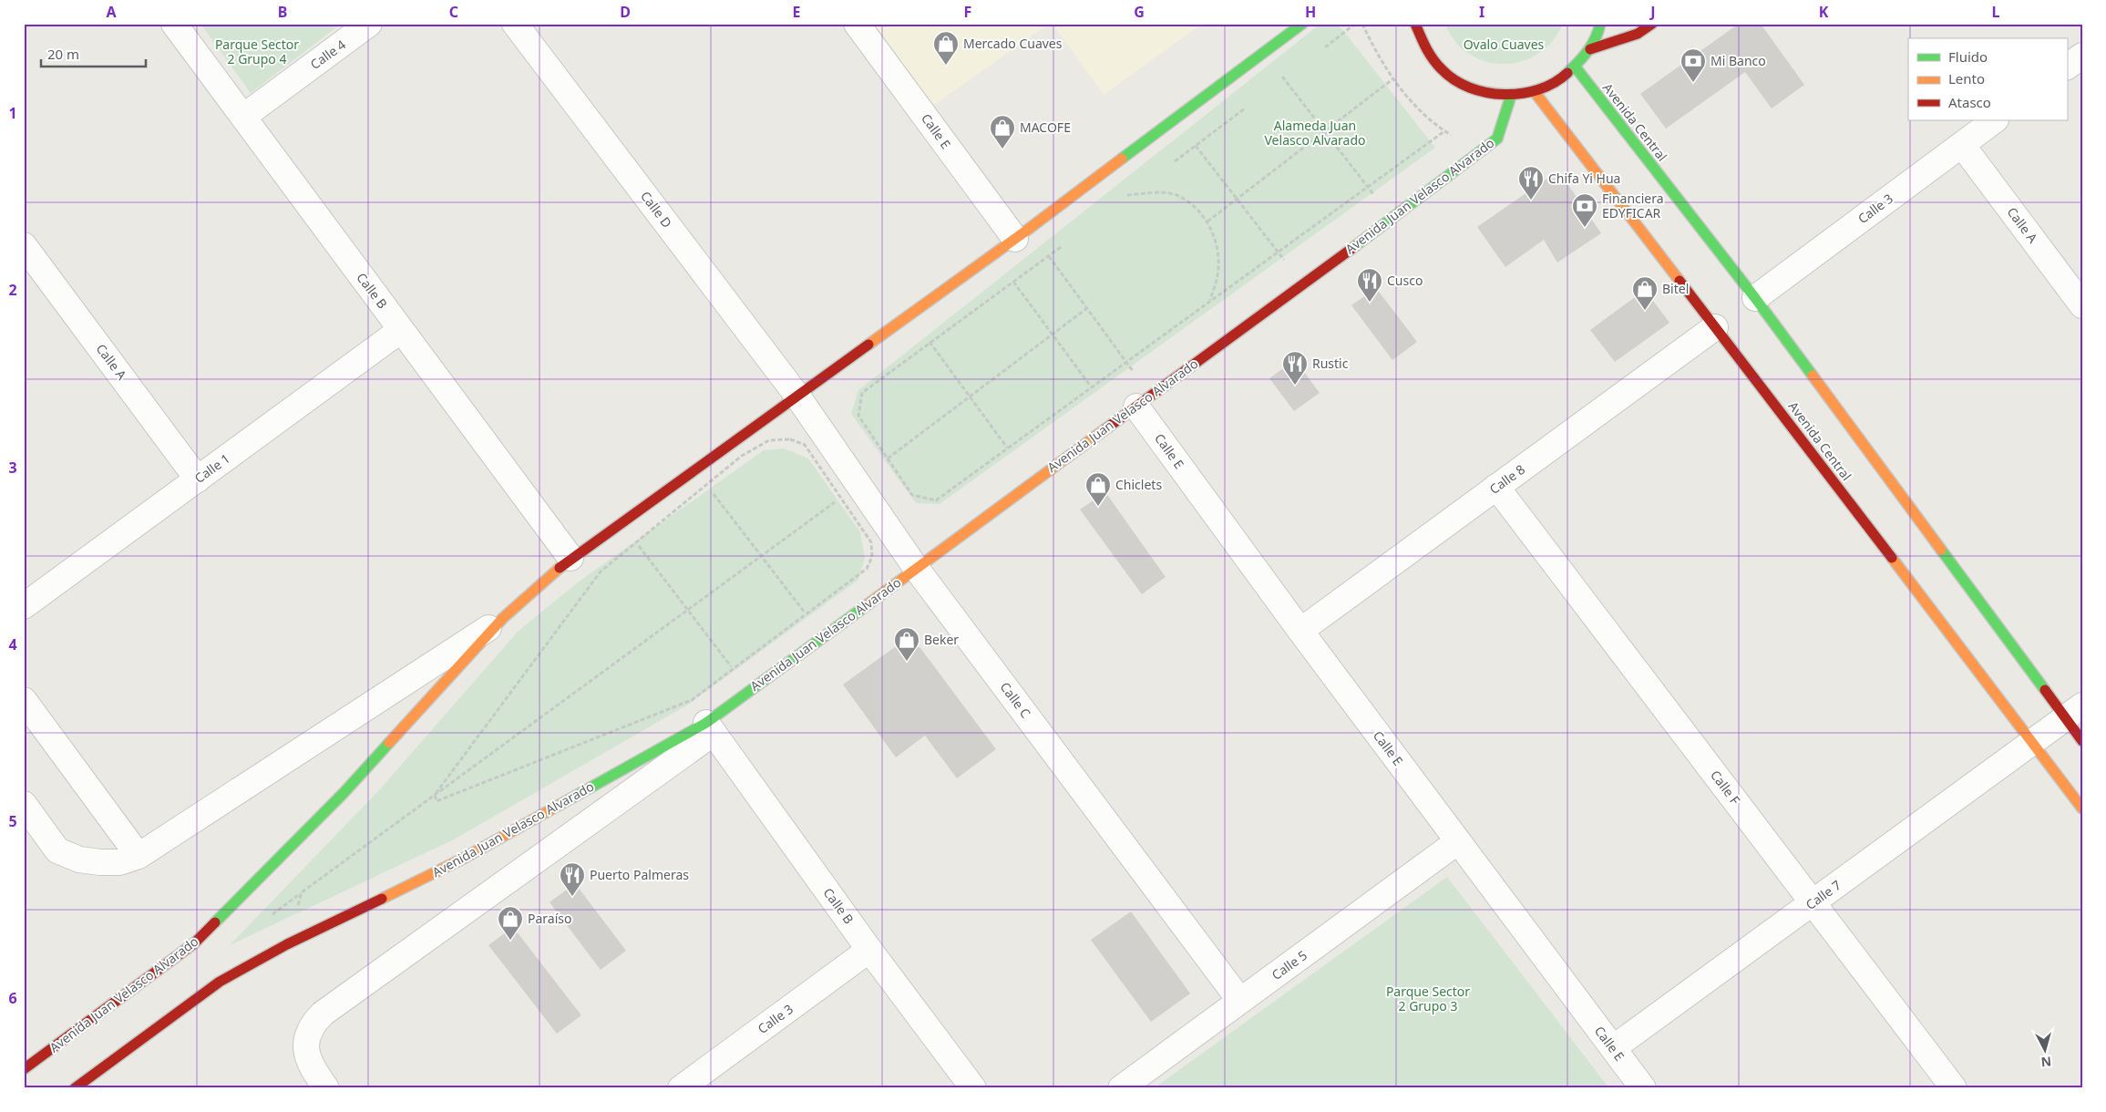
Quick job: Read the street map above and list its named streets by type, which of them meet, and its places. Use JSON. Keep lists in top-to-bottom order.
{
  "streets": {
    "main road": ["Avenida Central", "Avenida Juan Velasco Alvarado"],
    "street": [
      "Calle 4",
      "Calle E",
      "Calle 3",
      "Calle D",
      "Calle A",
      "Calle B",
      "Calle 1",
      "Calle 8",
      "Calle C",
      "Calle F",
      "Calle 7",
      "Calle 5"
    ]
  },
  "crossings": [
    ["Calle 4", "Calle B"],
    ["Avenida Central", "Calle 3"],
    ["Avenida Central", "Calle 8"],
    ["Avenida Central", "Calle 7"],
    ["Calle E", "Avenida Juan Velasco Alvarado"],
    ["Calle E", "Calle 8"],
    ["Calle E", "Calle 7"],
    ["Calle E", "Calle 5"],
    ["Avenida Juan Velasco Alvarado", "Calle D"],
    ["Avenida Juan Velasco Alvarado", "Calle B"],
    ["Avenida Juan Velasco Alvarado", "Calle C"],
    ["Calle 3", "Calle A"],
    ["Calle 3", "Calle B"],
    ["Calle D", "Calle C"],
    ["Calle A", "Calle 1"],
    ["Calle B", "Calle 1"],
    ["Calle 8", "Calle F"],
    ["Calle C", "Calle 5"],
    ["Calle F", "Calle 7"]
  ],
  "parks": [
    "Parque Sector 2 Grupo 4",
    "Ovalo Cuaves",
    "Alameda Juan Velasco Alvarado",
    "Parque Sector 2 Grupo 3"
  ],
  "places": {
    "shop": [
      "Mercado Cuaves",
      "MACOFE",
      "Bitel",
      "Chiclets",
      "Beker",
      "Paraíso"
    ],
    "bank": ["Mi Banco", "Financiera EDYFICAR"],
    "restaurant": [
      "Chifa Yi Hua",
      "Cusco",
      "Rustic",
      "Puerto Palmeras"
    ]
  },
  "legend": ["Fluido", "Lento", "Atasco"],
  "scale_bar": "20 m",
  "north": "bottom",
  "grid": {
    "columns": [
      "A",
      "B",
      "C",
      "D",
      "E",
      "F",
      "G",
      "H",
      "I",
      "J",
      "K",
      "L"
    ],
    "rows": [
      "1",
      "2",
      "3",
      "4",
      "5",
      "6"
    ]
  }
}
